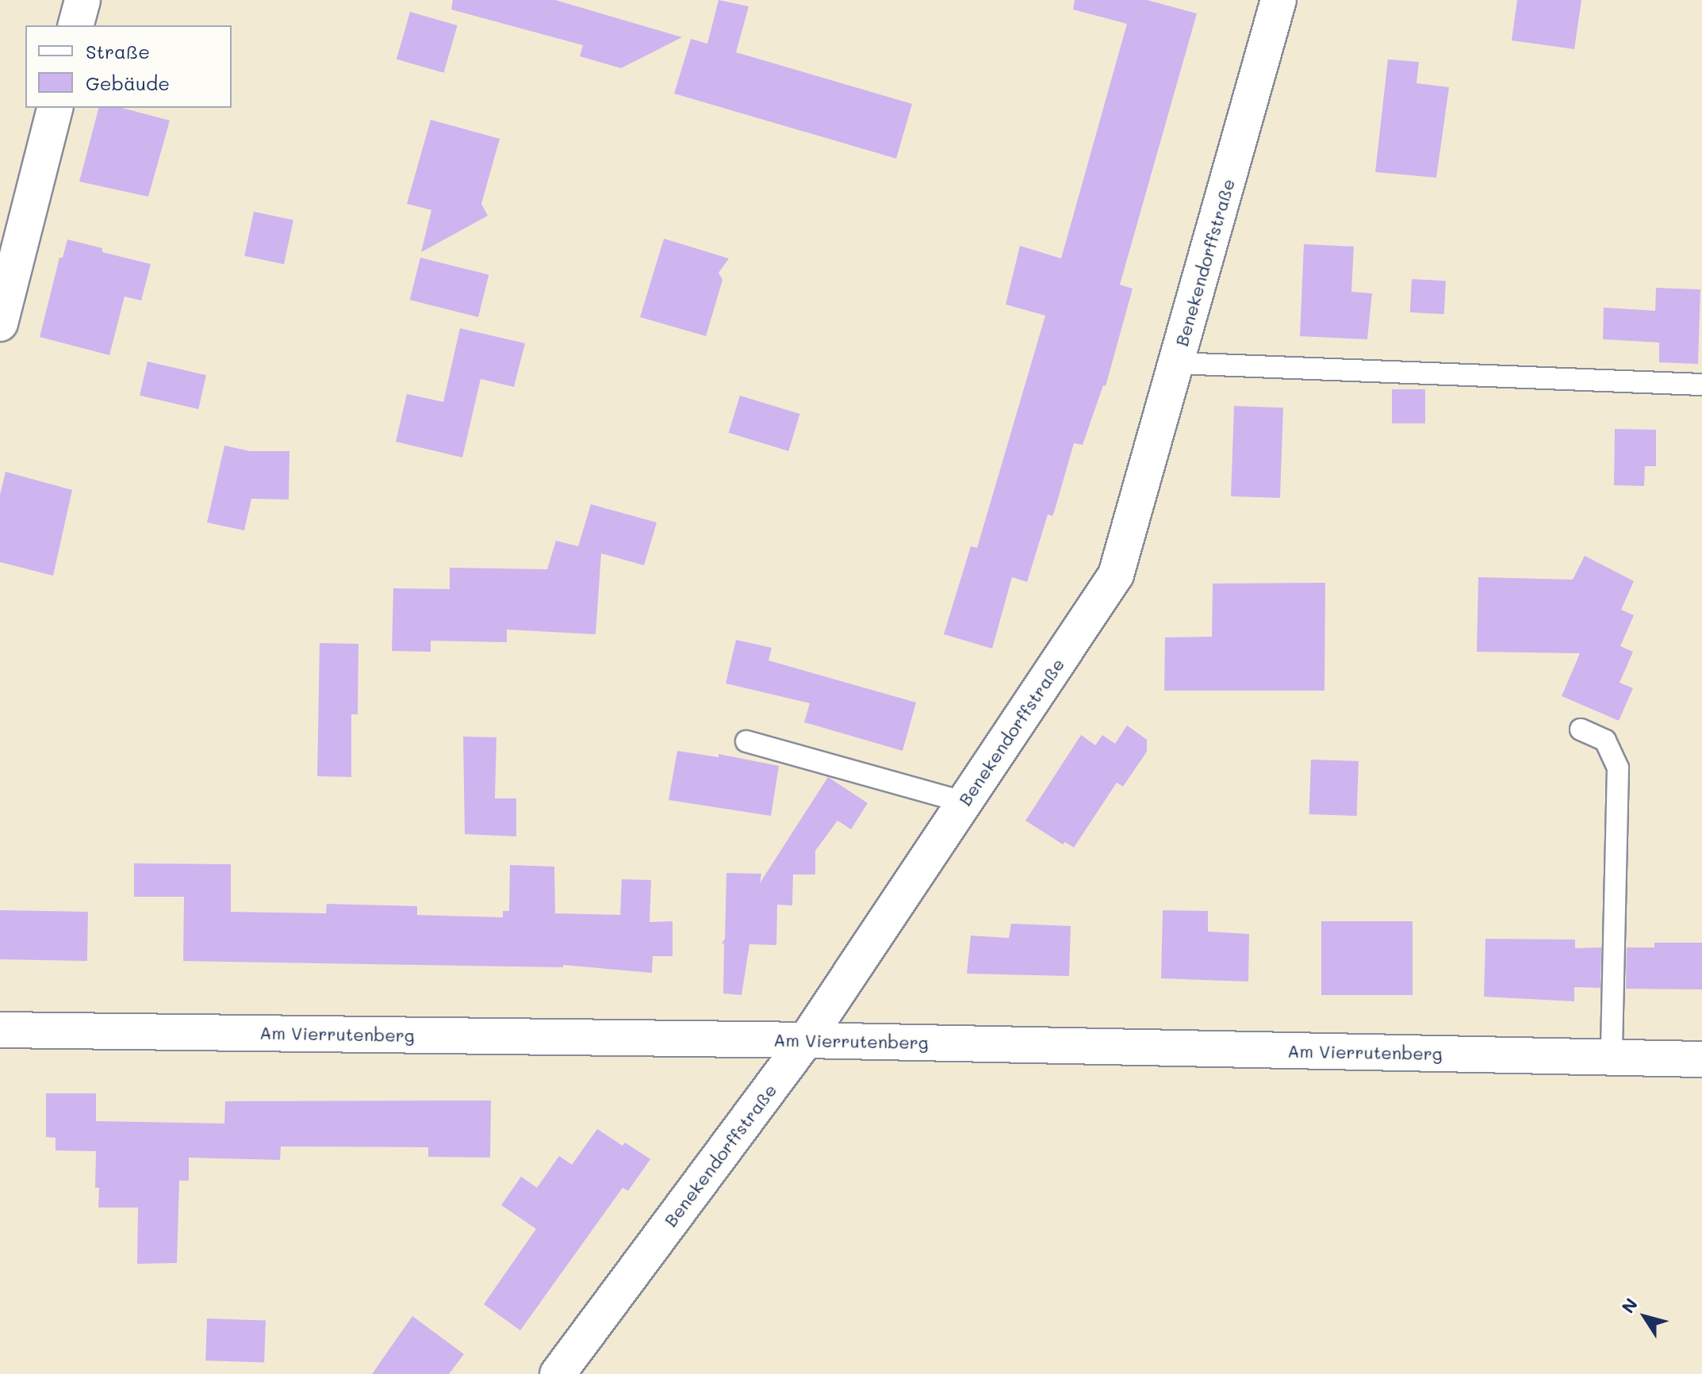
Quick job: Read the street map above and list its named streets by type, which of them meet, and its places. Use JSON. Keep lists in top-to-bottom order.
{
  "streets": {
    "street": ["Benekendorffstraße", "Am Vierrutenberg"]
  },
  "crossings": [
    ["Benekendorffstraße", "Am Vierrutenberg"]
  ],
  "legend": ["Straße", "Gebäude"],
  "north": "top left"
}
